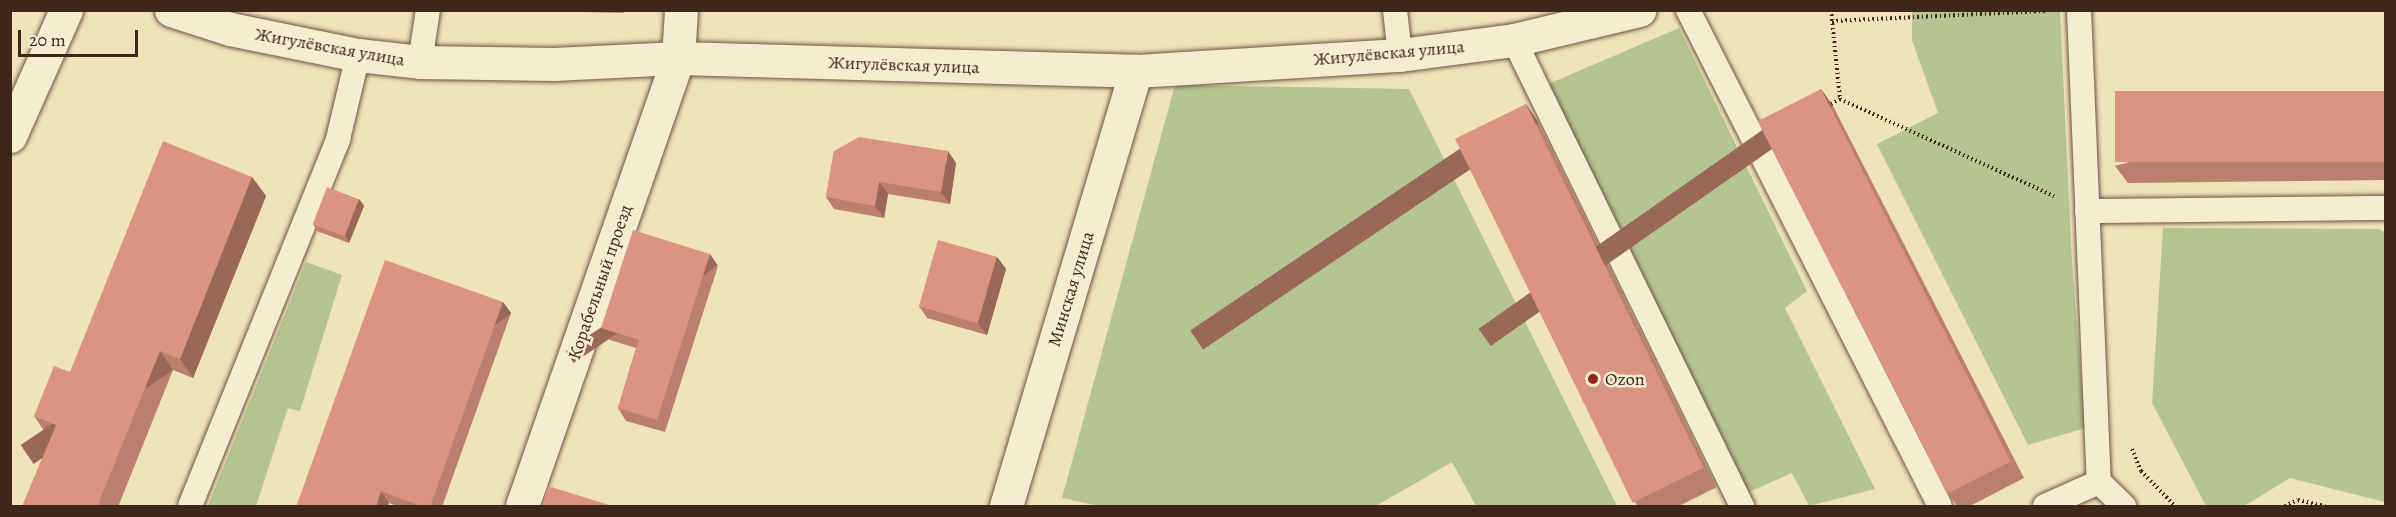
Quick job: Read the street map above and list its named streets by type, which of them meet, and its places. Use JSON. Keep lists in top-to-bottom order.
{
  "streets": {
    "street": ["Жигулёвская улица", "Корабельный проезд", "Минская улица"]
  },
  "crossings": [
    ["Жигулёвская улица", "Корабельный проезд"],
    ["Жигулёвская улица", "Минская улица"]
  ],
  "places": ["Ozon"],
  "scale_bar": "20 m"
}
